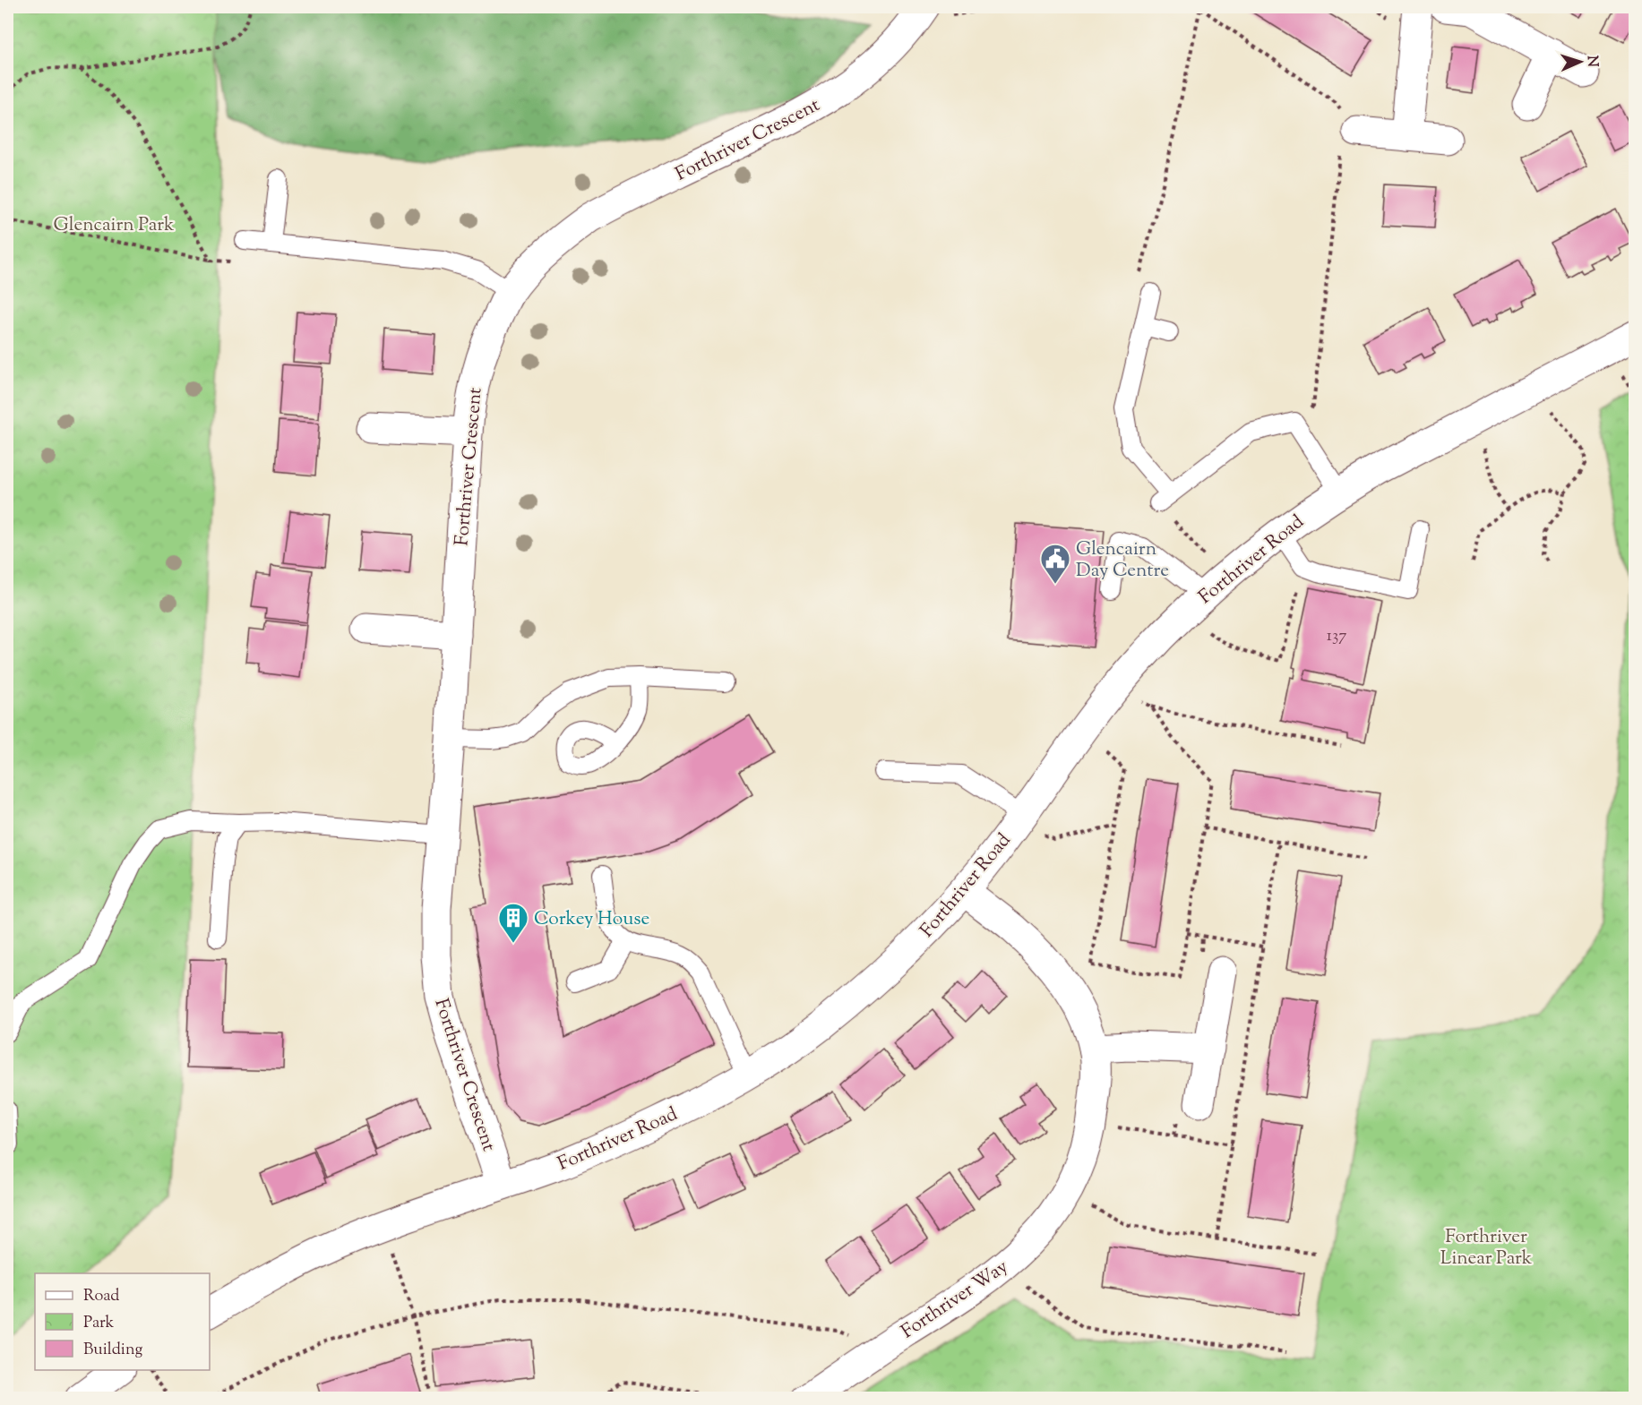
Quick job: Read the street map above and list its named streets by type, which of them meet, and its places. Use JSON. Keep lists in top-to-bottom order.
{
  "streets": {
    "street": ["Forthriver Crescent", "Forthriver Road", "Forthriver Way"]
  },
  "crossings": [
    ["Forthriver Crescent", "Forthriver Road"],
    ["Forthriver Road", "Forthriver Way"]
  ],
  "parks": ["Glencairn Park", "Forthriver Linear Park"],
  "places": {
    "public building": ["Glencairn Day Centre"],
    "building": ["Corkey House"]
  },
  "house_numbers": ["137"],
  "legend": ["Road", "Park", "Building"],
  "north": "right"
}
